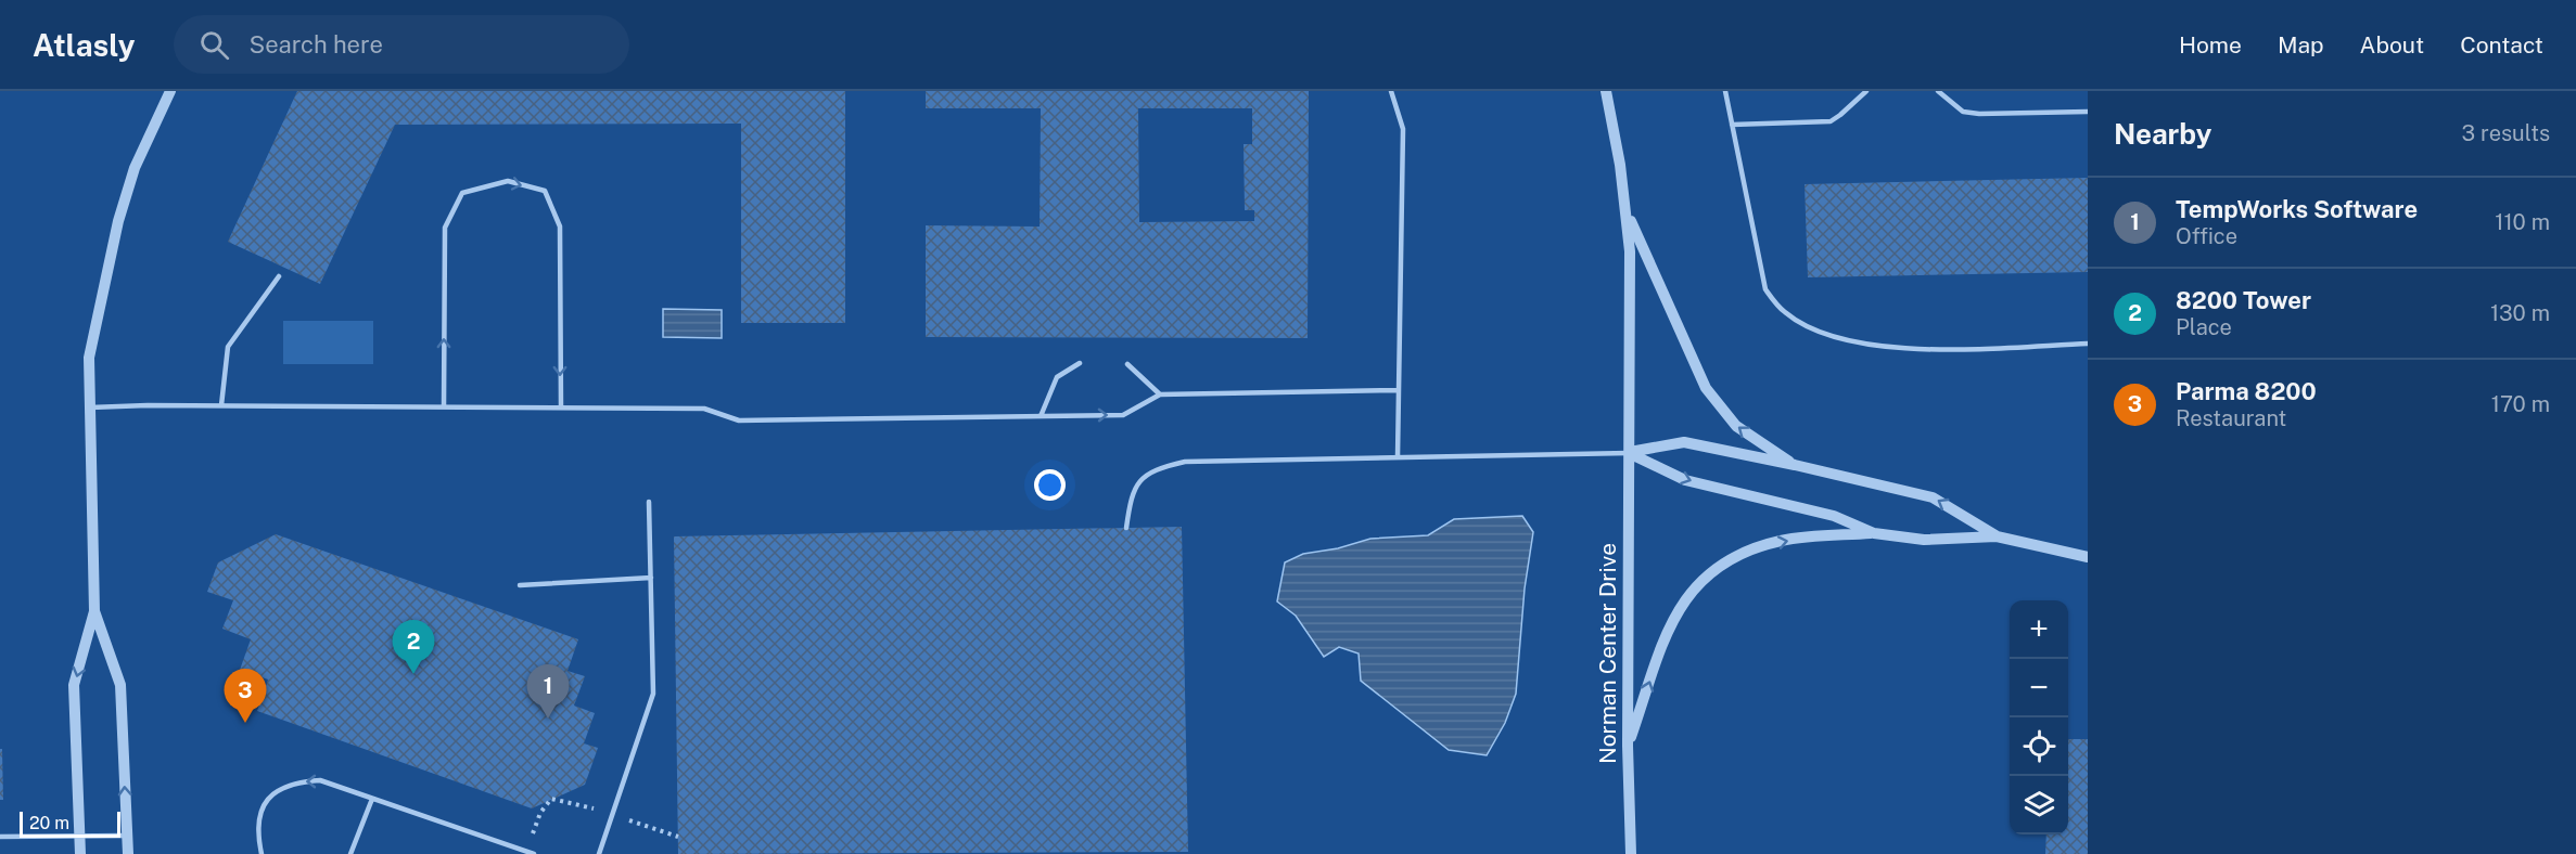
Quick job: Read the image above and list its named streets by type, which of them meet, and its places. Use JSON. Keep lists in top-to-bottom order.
{
  "streets": {
    "street": ["Norman Center Drive"]
  },
  "scale_bar": "20 m",
  "page": {
    "header": "Atlasly",
    "search": "Search here",
    "nav": [
      "Home",
      "Map",
      "About",
      "Contact"
    ],
    "heading": ["Nearby", "3 results"],
    "list": [
      {
        "mark": "1",
        "name": "TempWorks Software",
        "note": "Office",
        "value": "110 m"
      },
      {
        "mark": "2",
        "name": "8200 Tower",
        "note": "Place",
        "value": "130 m"
      },
      {
        "mark": "3",
        "name": "Parma 8200",
        "note": "Restaurant",
        "value": "170 m"
      }
    ],
    "map_buttons": ["+", "−"],
    "pins": ["2", "1", "3"],
    "scale": "20 m"
  }
}
